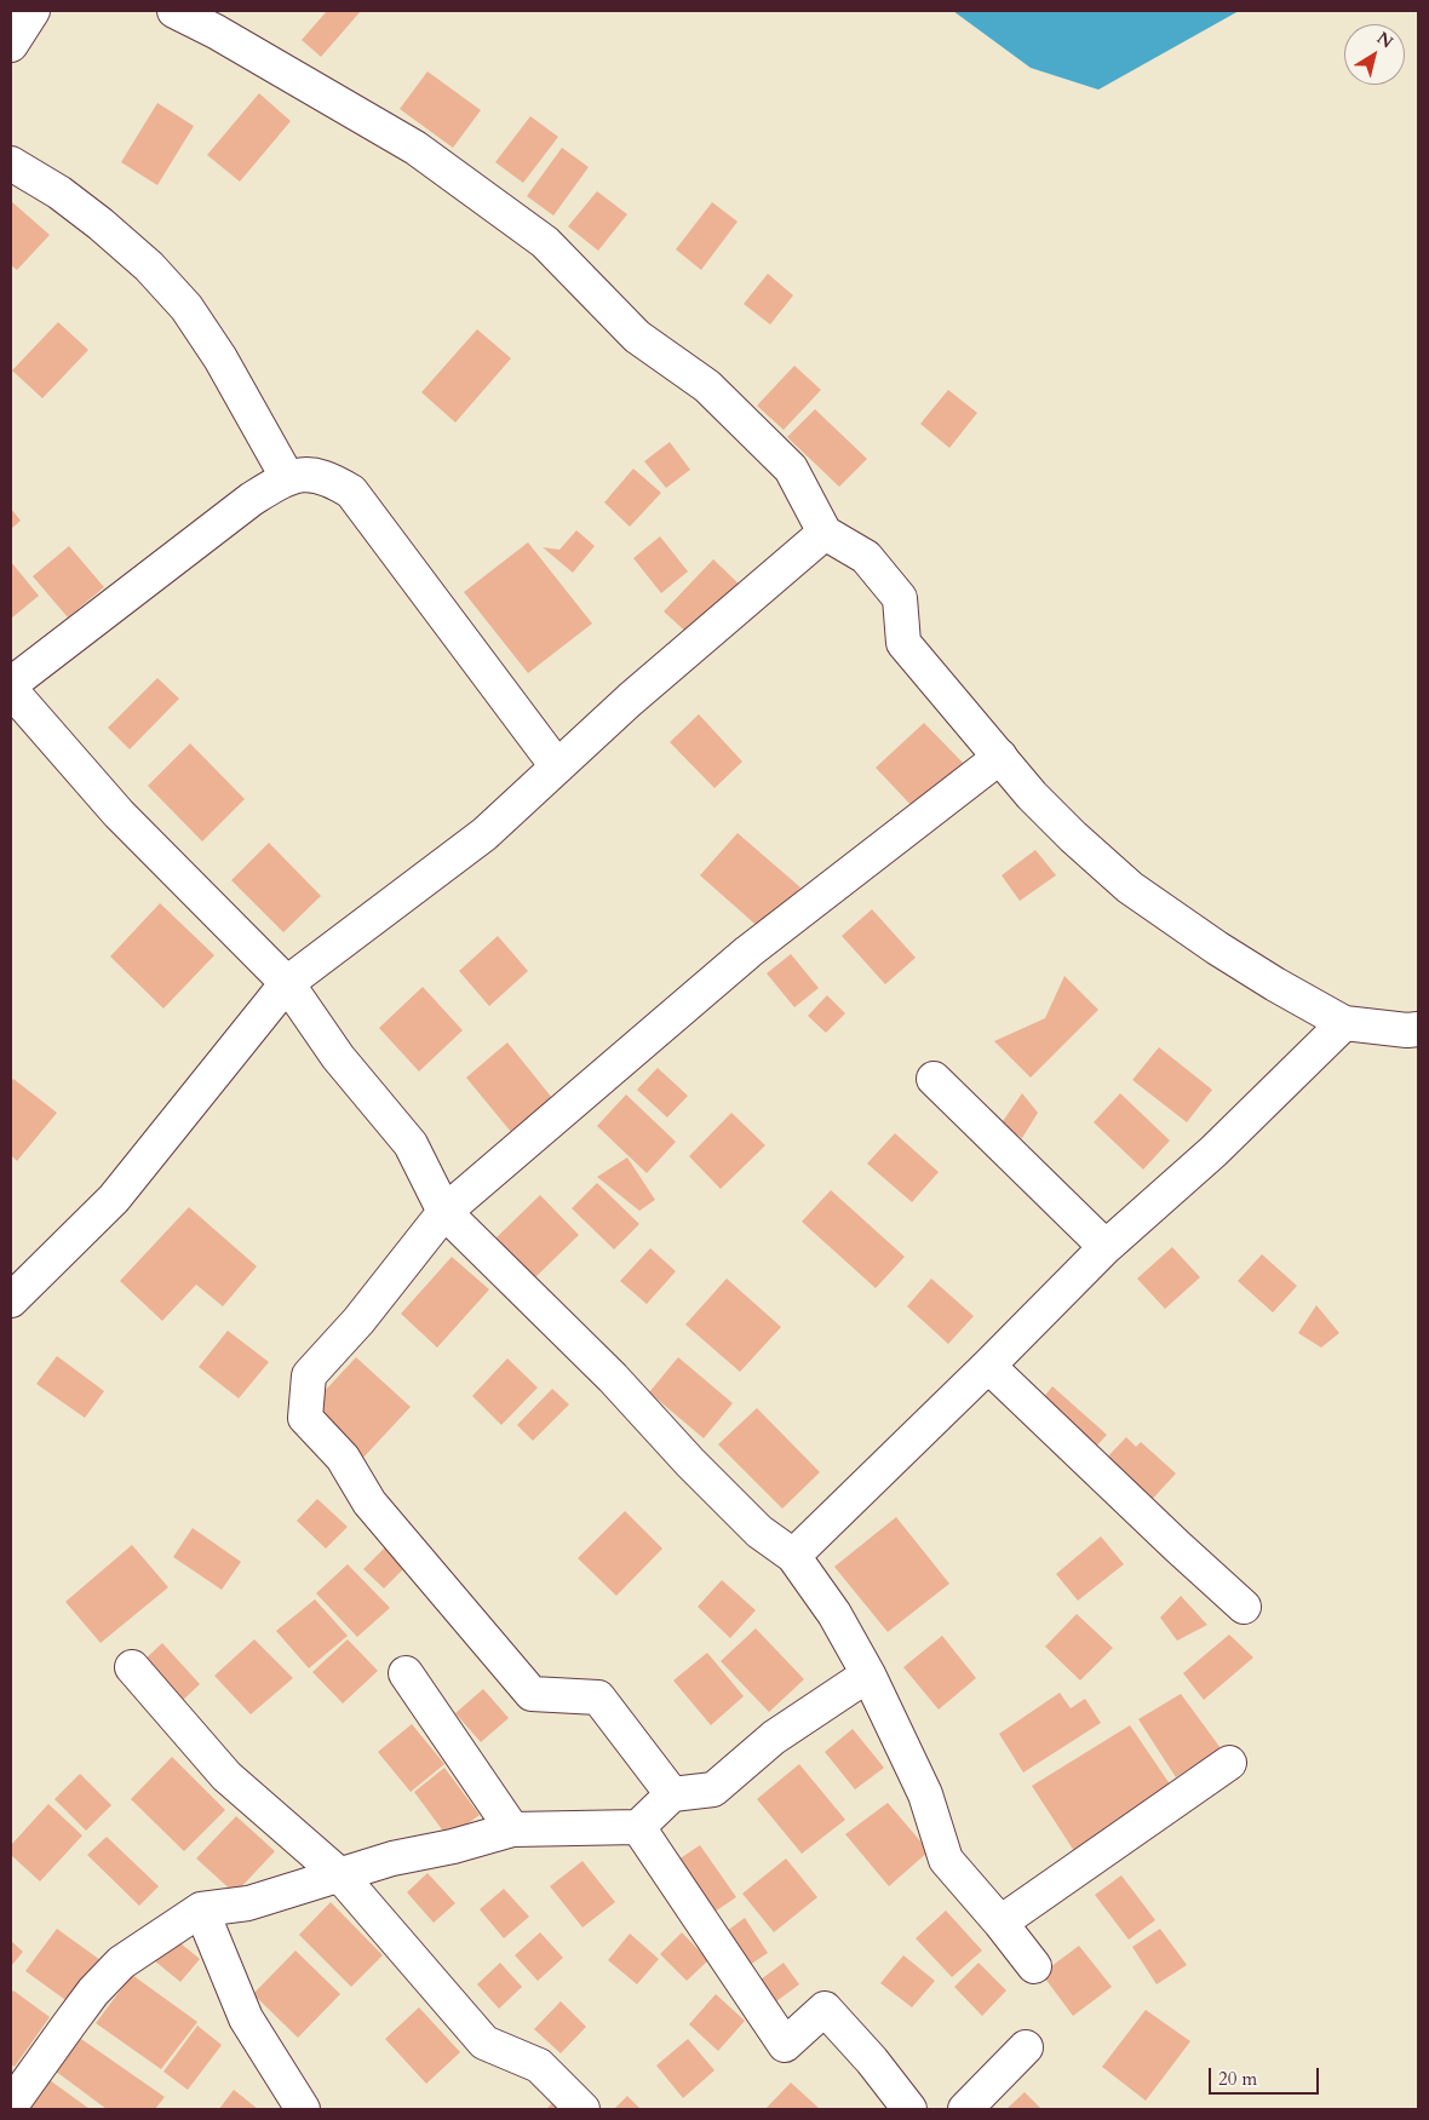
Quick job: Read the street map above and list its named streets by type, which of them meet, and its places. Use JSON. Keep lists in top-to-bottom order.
{
  "scale_bar": "20 m",
  "north": "top right"
}
